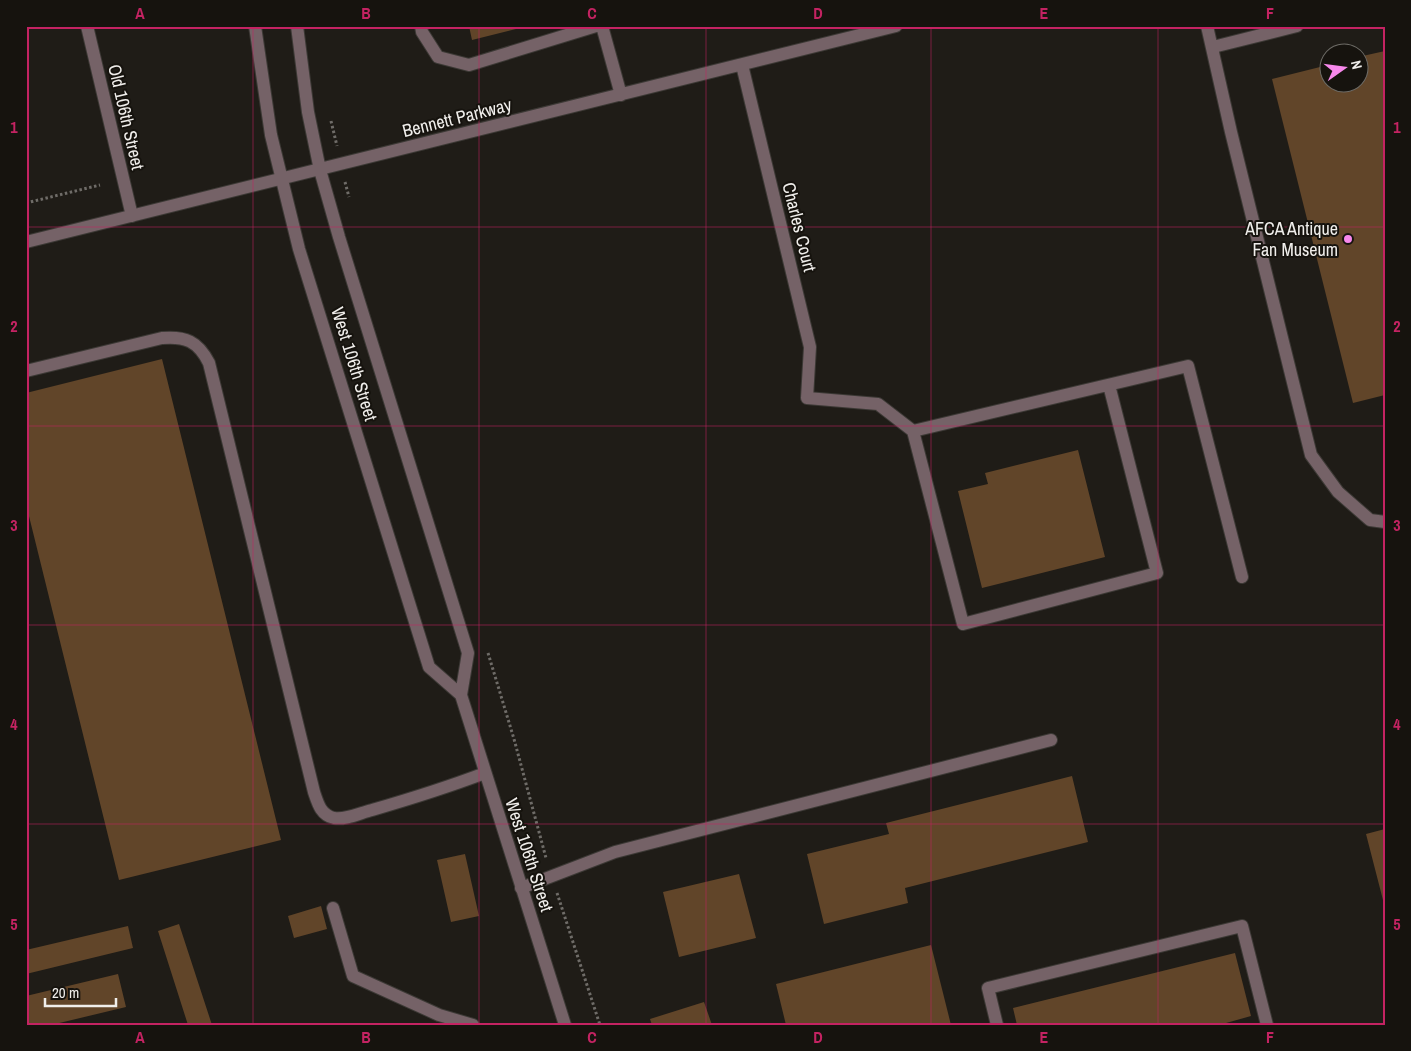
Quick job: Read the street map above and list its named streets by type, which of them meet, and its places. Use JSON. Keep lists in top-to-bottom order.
{
  "streets": {
    "street": [
      "Old 106th Street",
      "Bennett Parkway",
      "Charles Court",
      "West 106th Street"
    ]
  },
  "crossings": [
    ["Old 106th Street", "Bennett Parkway"],
    ["Bennett Parkway", "Charles Court"],
    ["Bennett Parkway", "West 106th Street"]
  ],
  "places": ["AFCA Antique Fan Museum"],
  "scale_bar": "20 m",
  "north": "right",
  "grid": {
    "columns": [
      "A",
      "B",
      "C",
      "D",
      "E",
      "F"
    ],
    "rows": [
      "1",
      "2",
      "3",
      "4",
      "5"
    ]
  }
}
